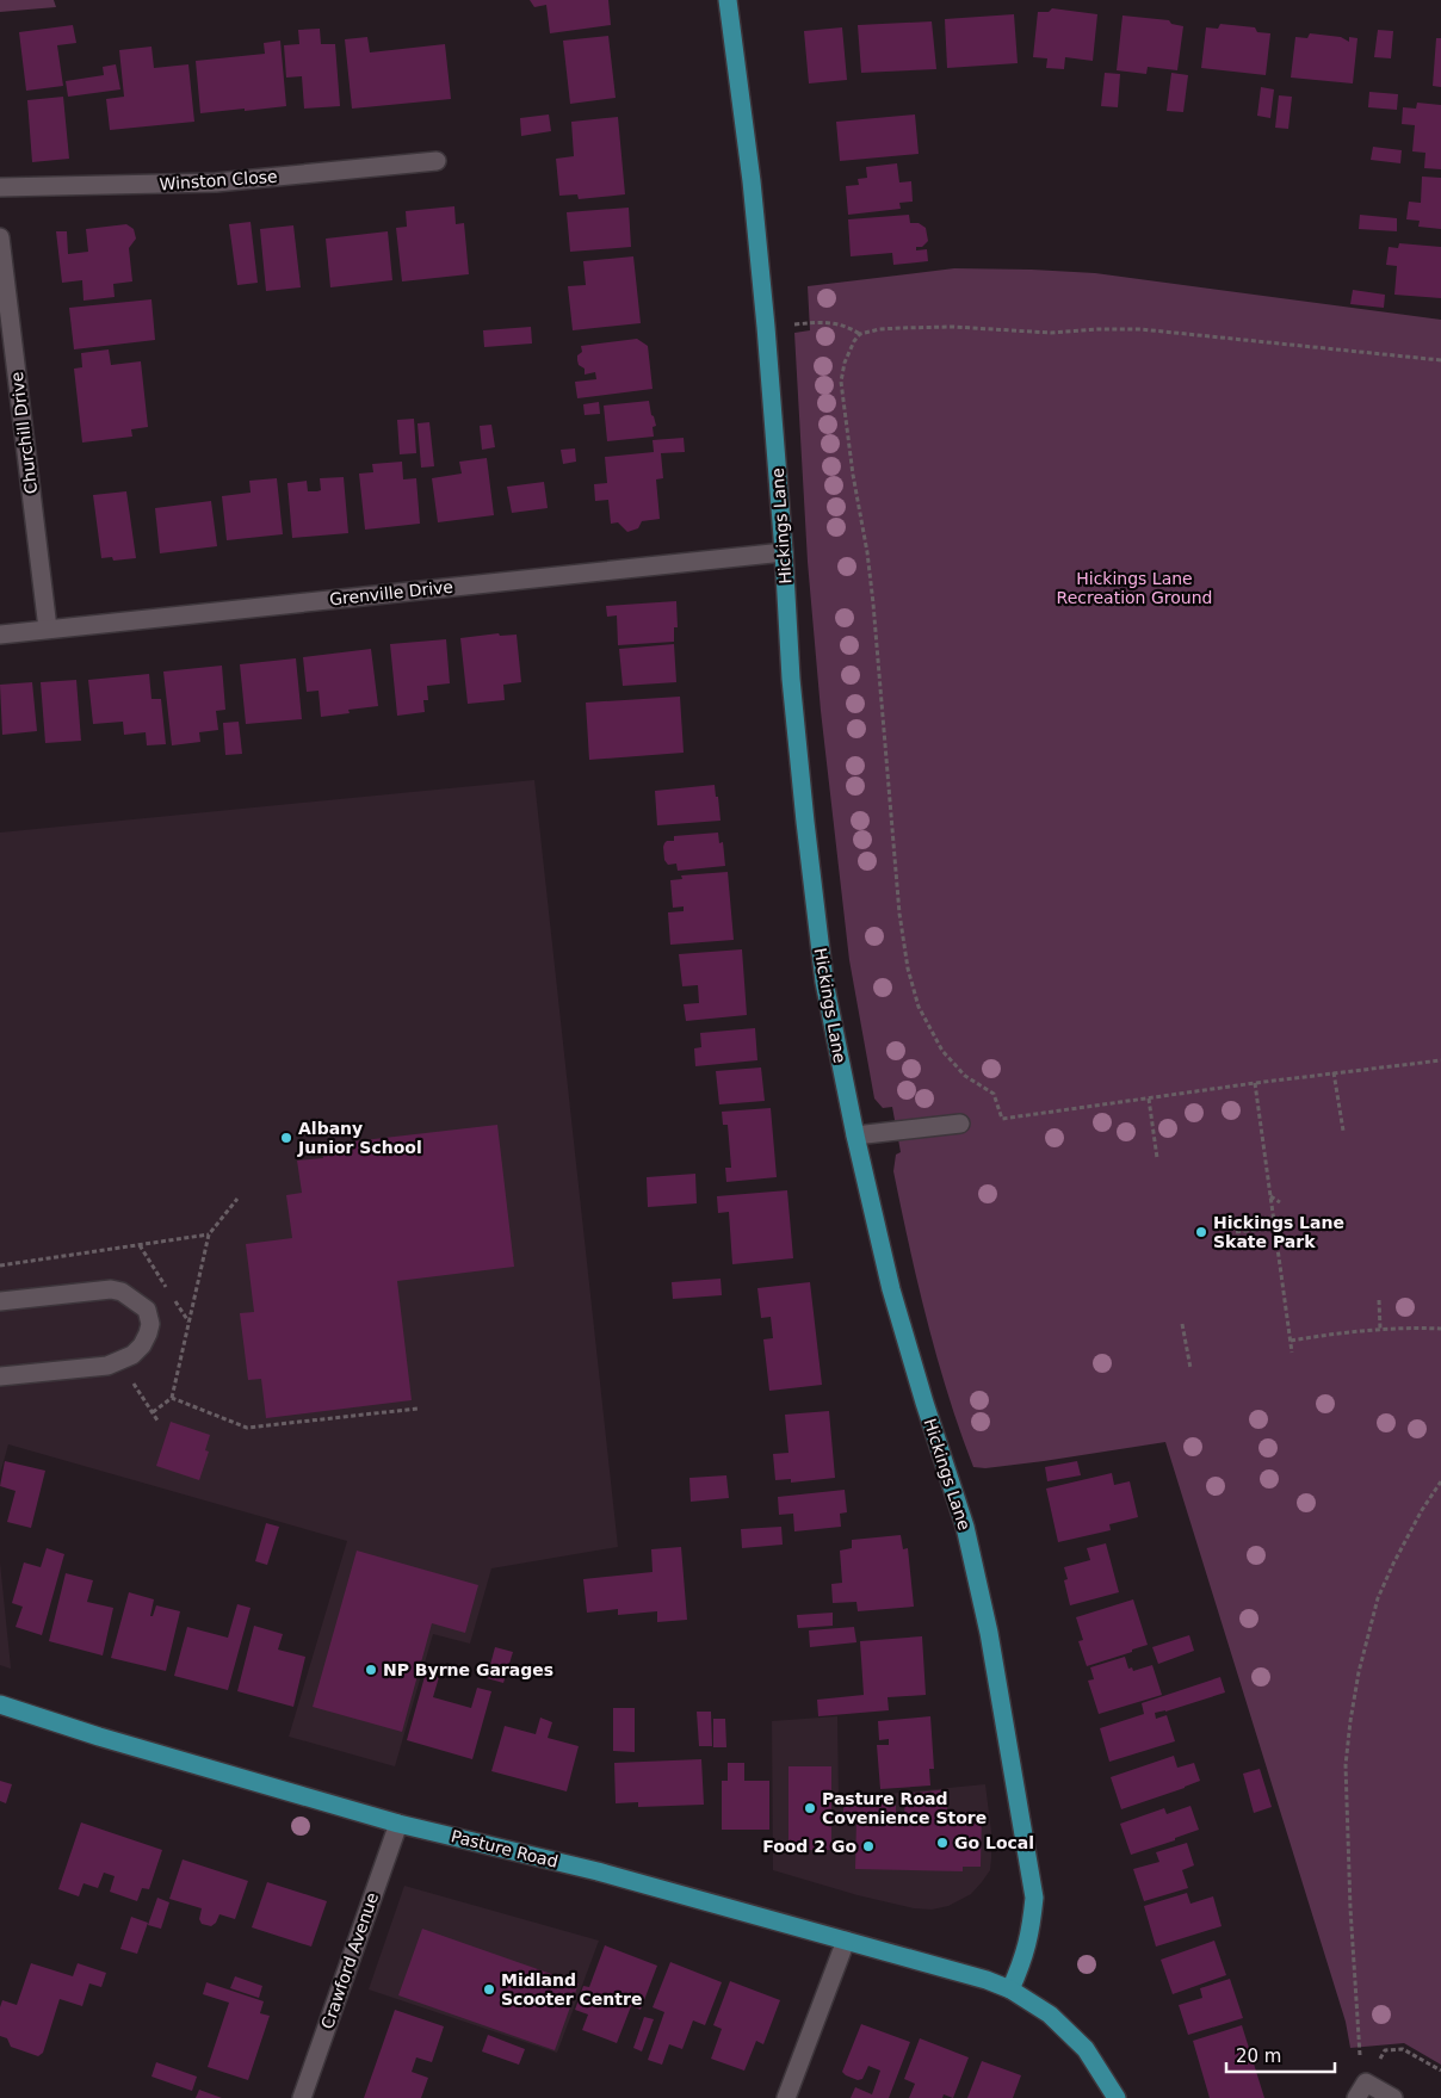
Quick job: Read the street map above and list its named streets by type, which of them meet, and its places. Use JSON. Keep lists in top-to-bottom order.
{
  "streets": {
    "main road": ["Hickings Lane", "Pasture Road"],
    "street": [
      "Winston Close",
      "Churchill Drive",
      "Grenville Drive",
      "Crawford Avenue"
    ]
  },
  "crossings": [
    ["Churchill Drive", "Grenville Drive"],
    ["Hickings Lane", "Grenville Drive"],
    ["Hickings Lane", "Pasture Road"],
    ["Pasture Road", "Crawford Avenue"]
  ],
  "parks": ["Hickings Lane Recreation Ground"],
  "places": [
    "Albany Junior School",
    "Hickings Lane Skate Park",
    "NP Byrne Garages",
    "Pasture Road Covenience Store",
    "Go Local",
    "Food 2 Go",
    "Midland Scooter Centre"
  ],
  "scale_bar": "20 m"
}
